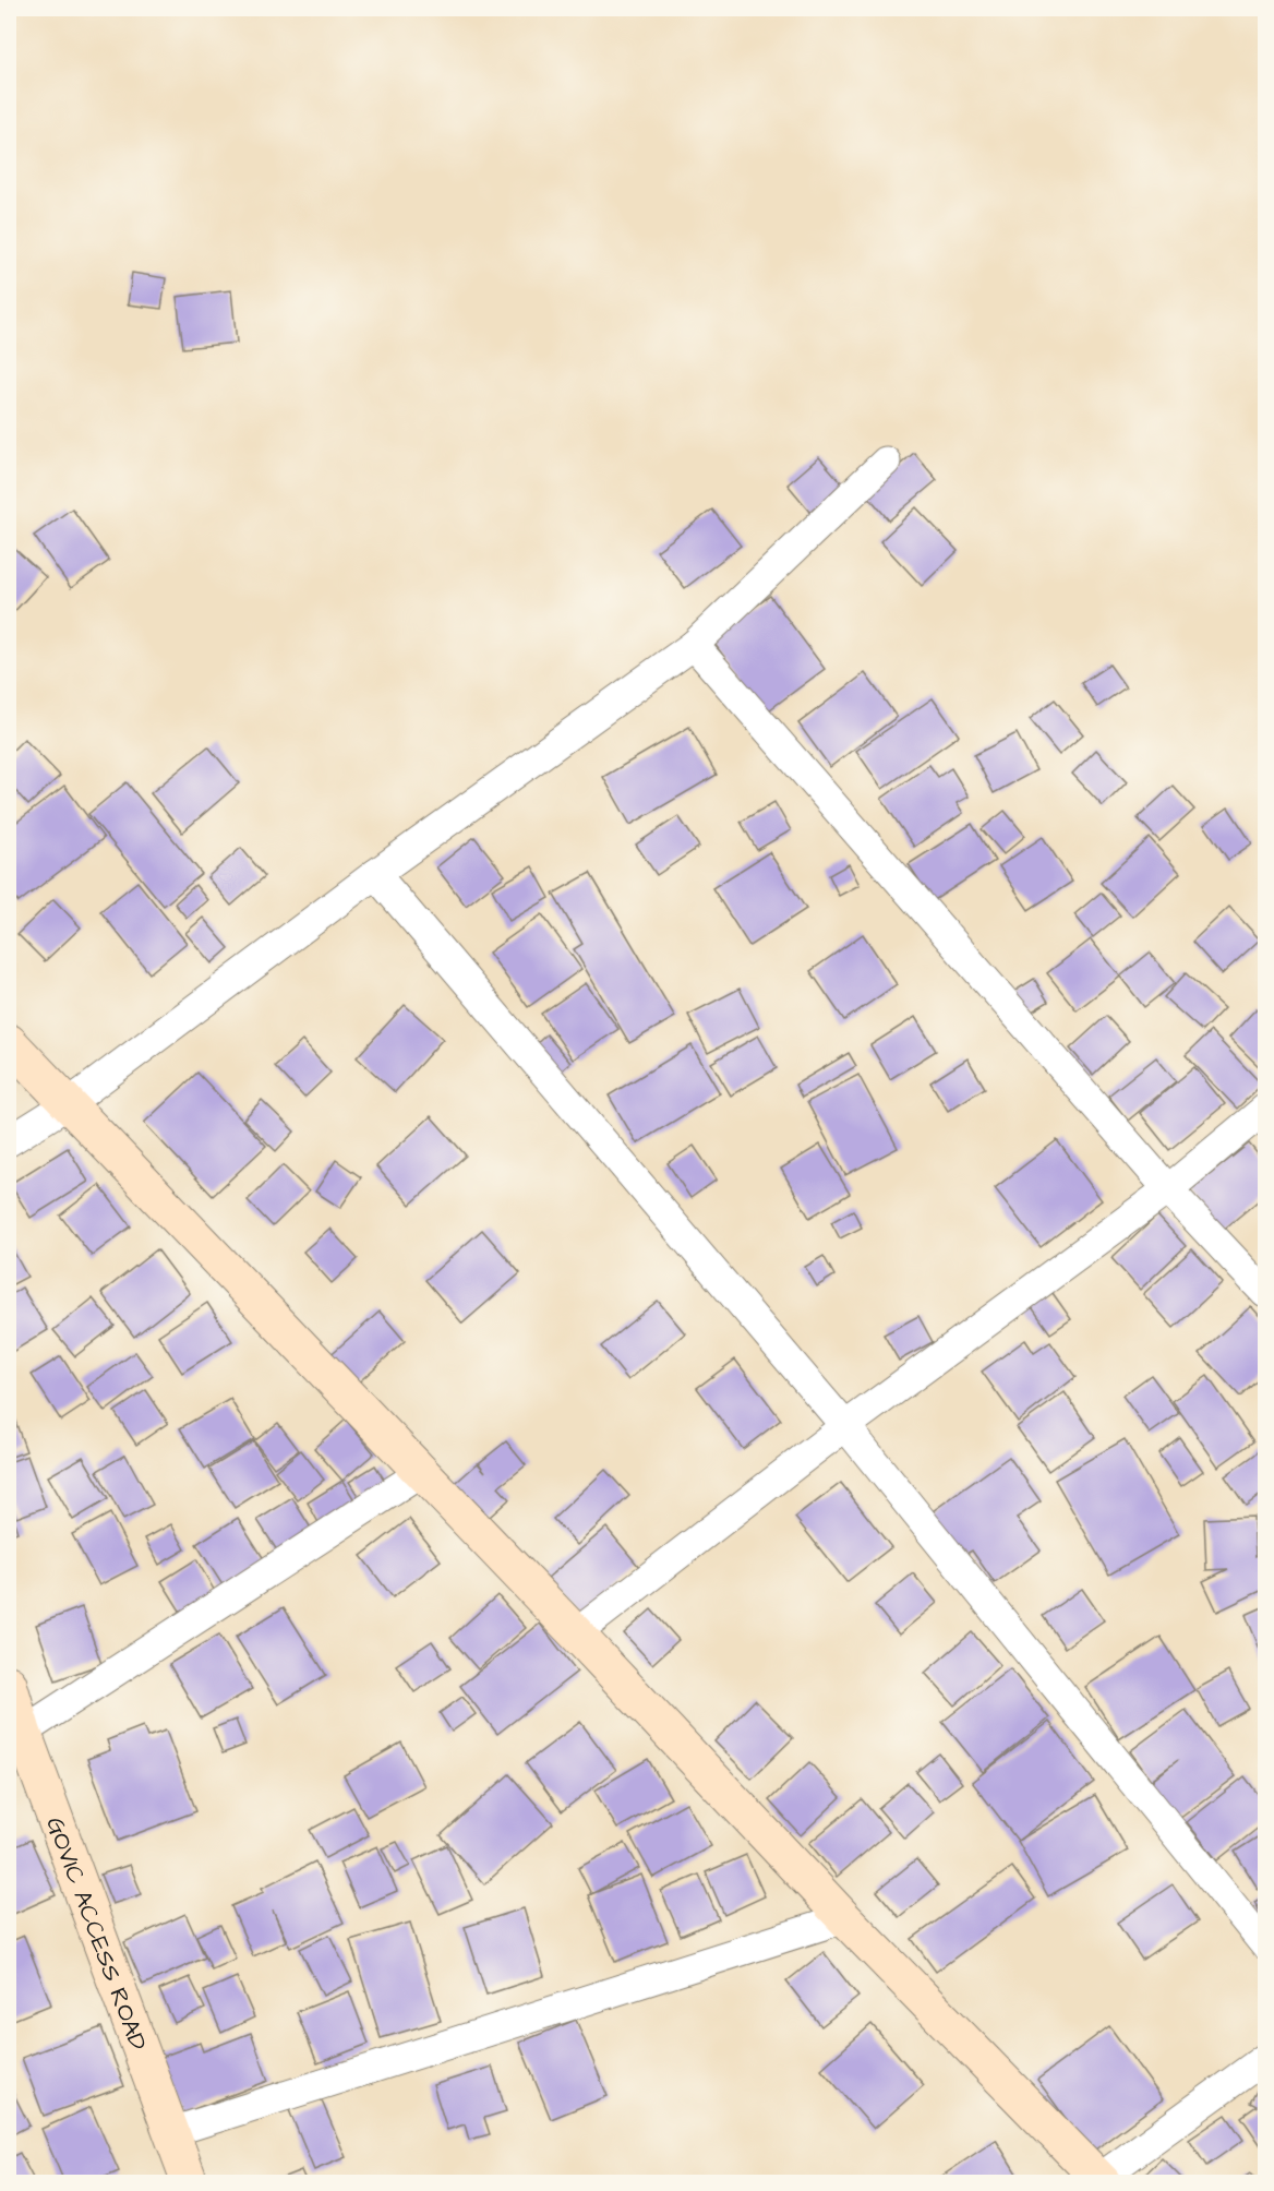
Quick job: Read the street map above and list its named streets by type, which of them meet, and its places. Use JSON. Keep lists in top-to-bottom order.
{
  "streets": {
    "street": ["GOVIC ACCESS ROAD"]
  }
}
